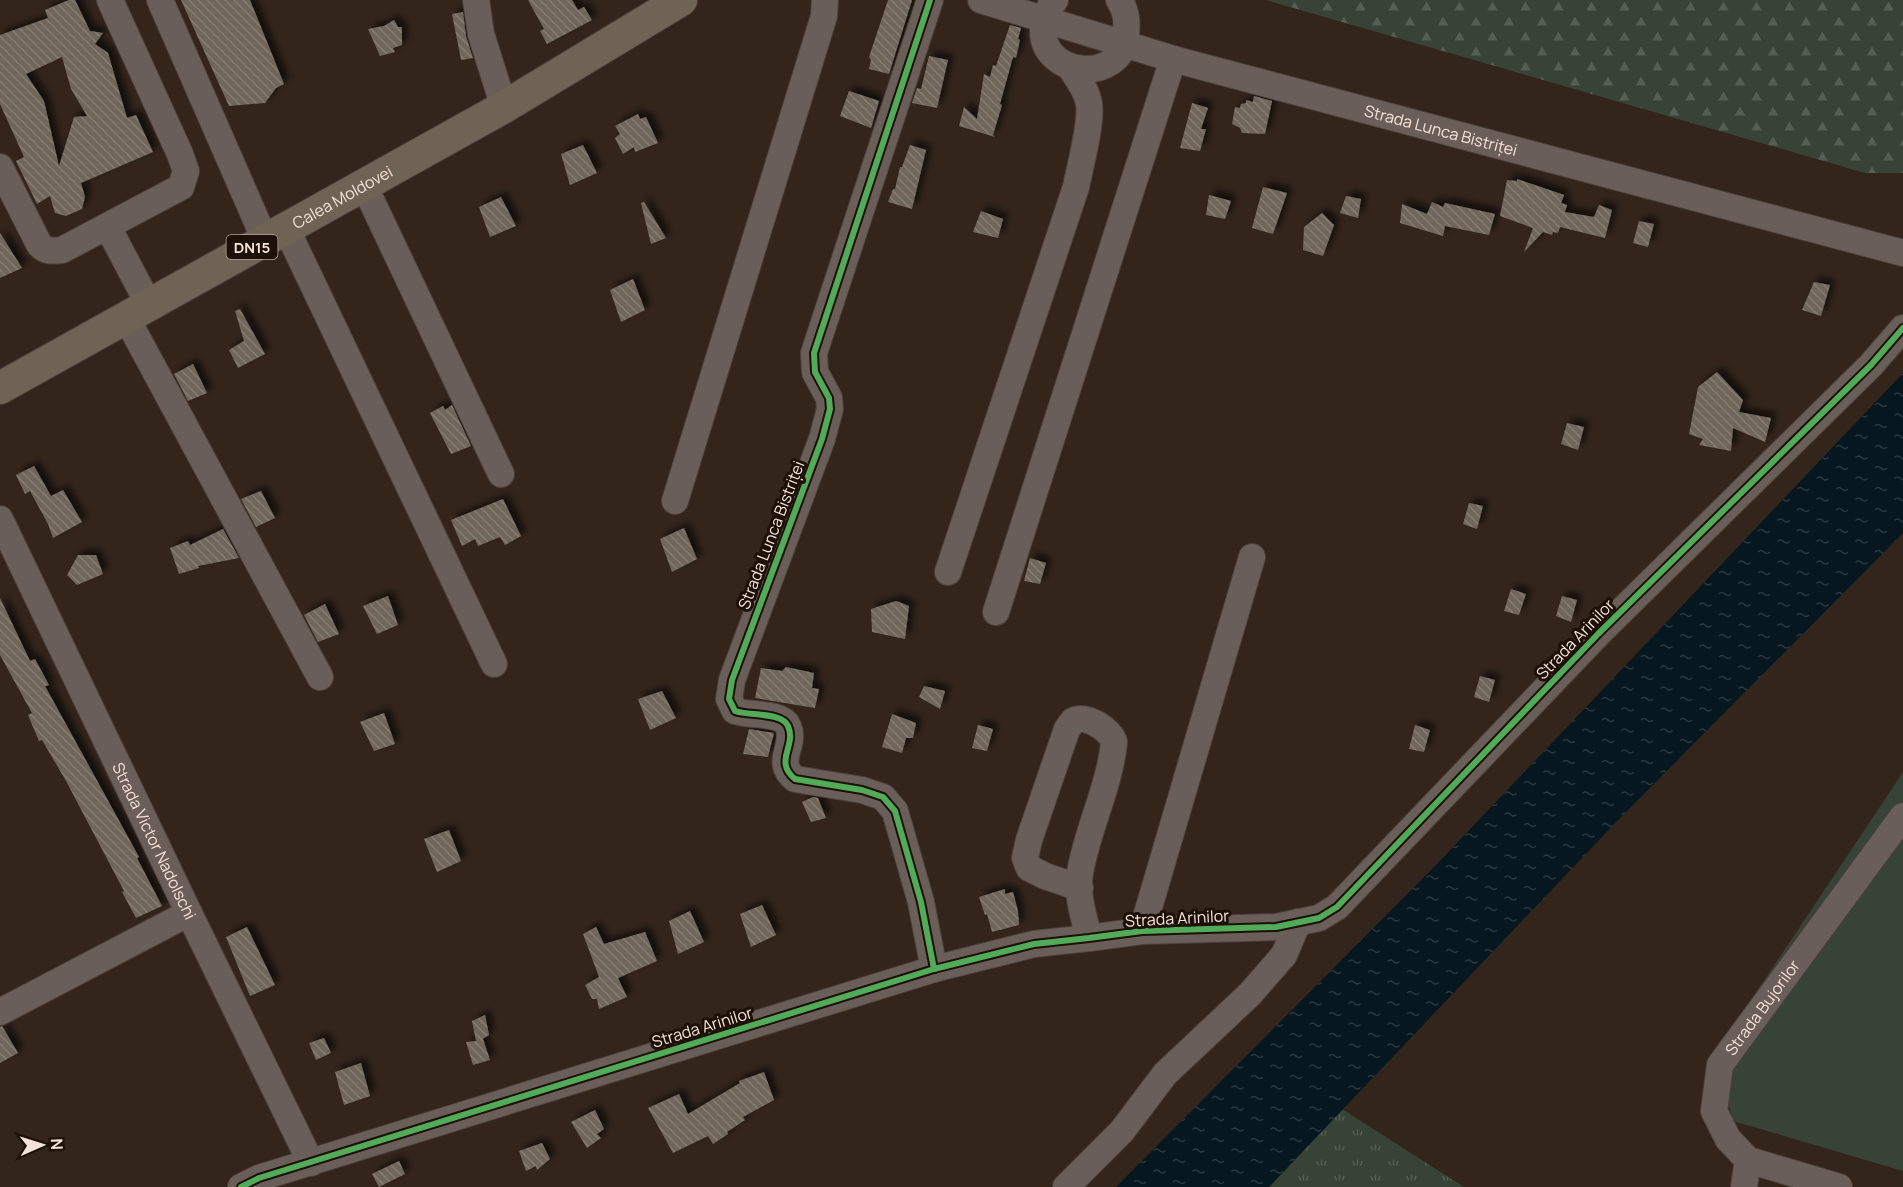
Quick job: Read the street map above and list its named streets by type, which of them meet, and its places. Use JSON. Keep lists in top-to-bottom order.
{
  "streets": {
    "main road": ["Calea Moldovei", "DN15"],
    "street": [
      "Strada Lunca Bistriței",
      "Strada Arinilor",
      "Strada Victor Nadolschi",
      "Strada Bujorilor"
    ]
  },
  "crossings": [
    ["Strada Lunca Bistriței", "Strada Arinilor"],
    ["Strada Arinilor", "Strada Victor Nadolschi"]
  ],
  "north": "right"
}
